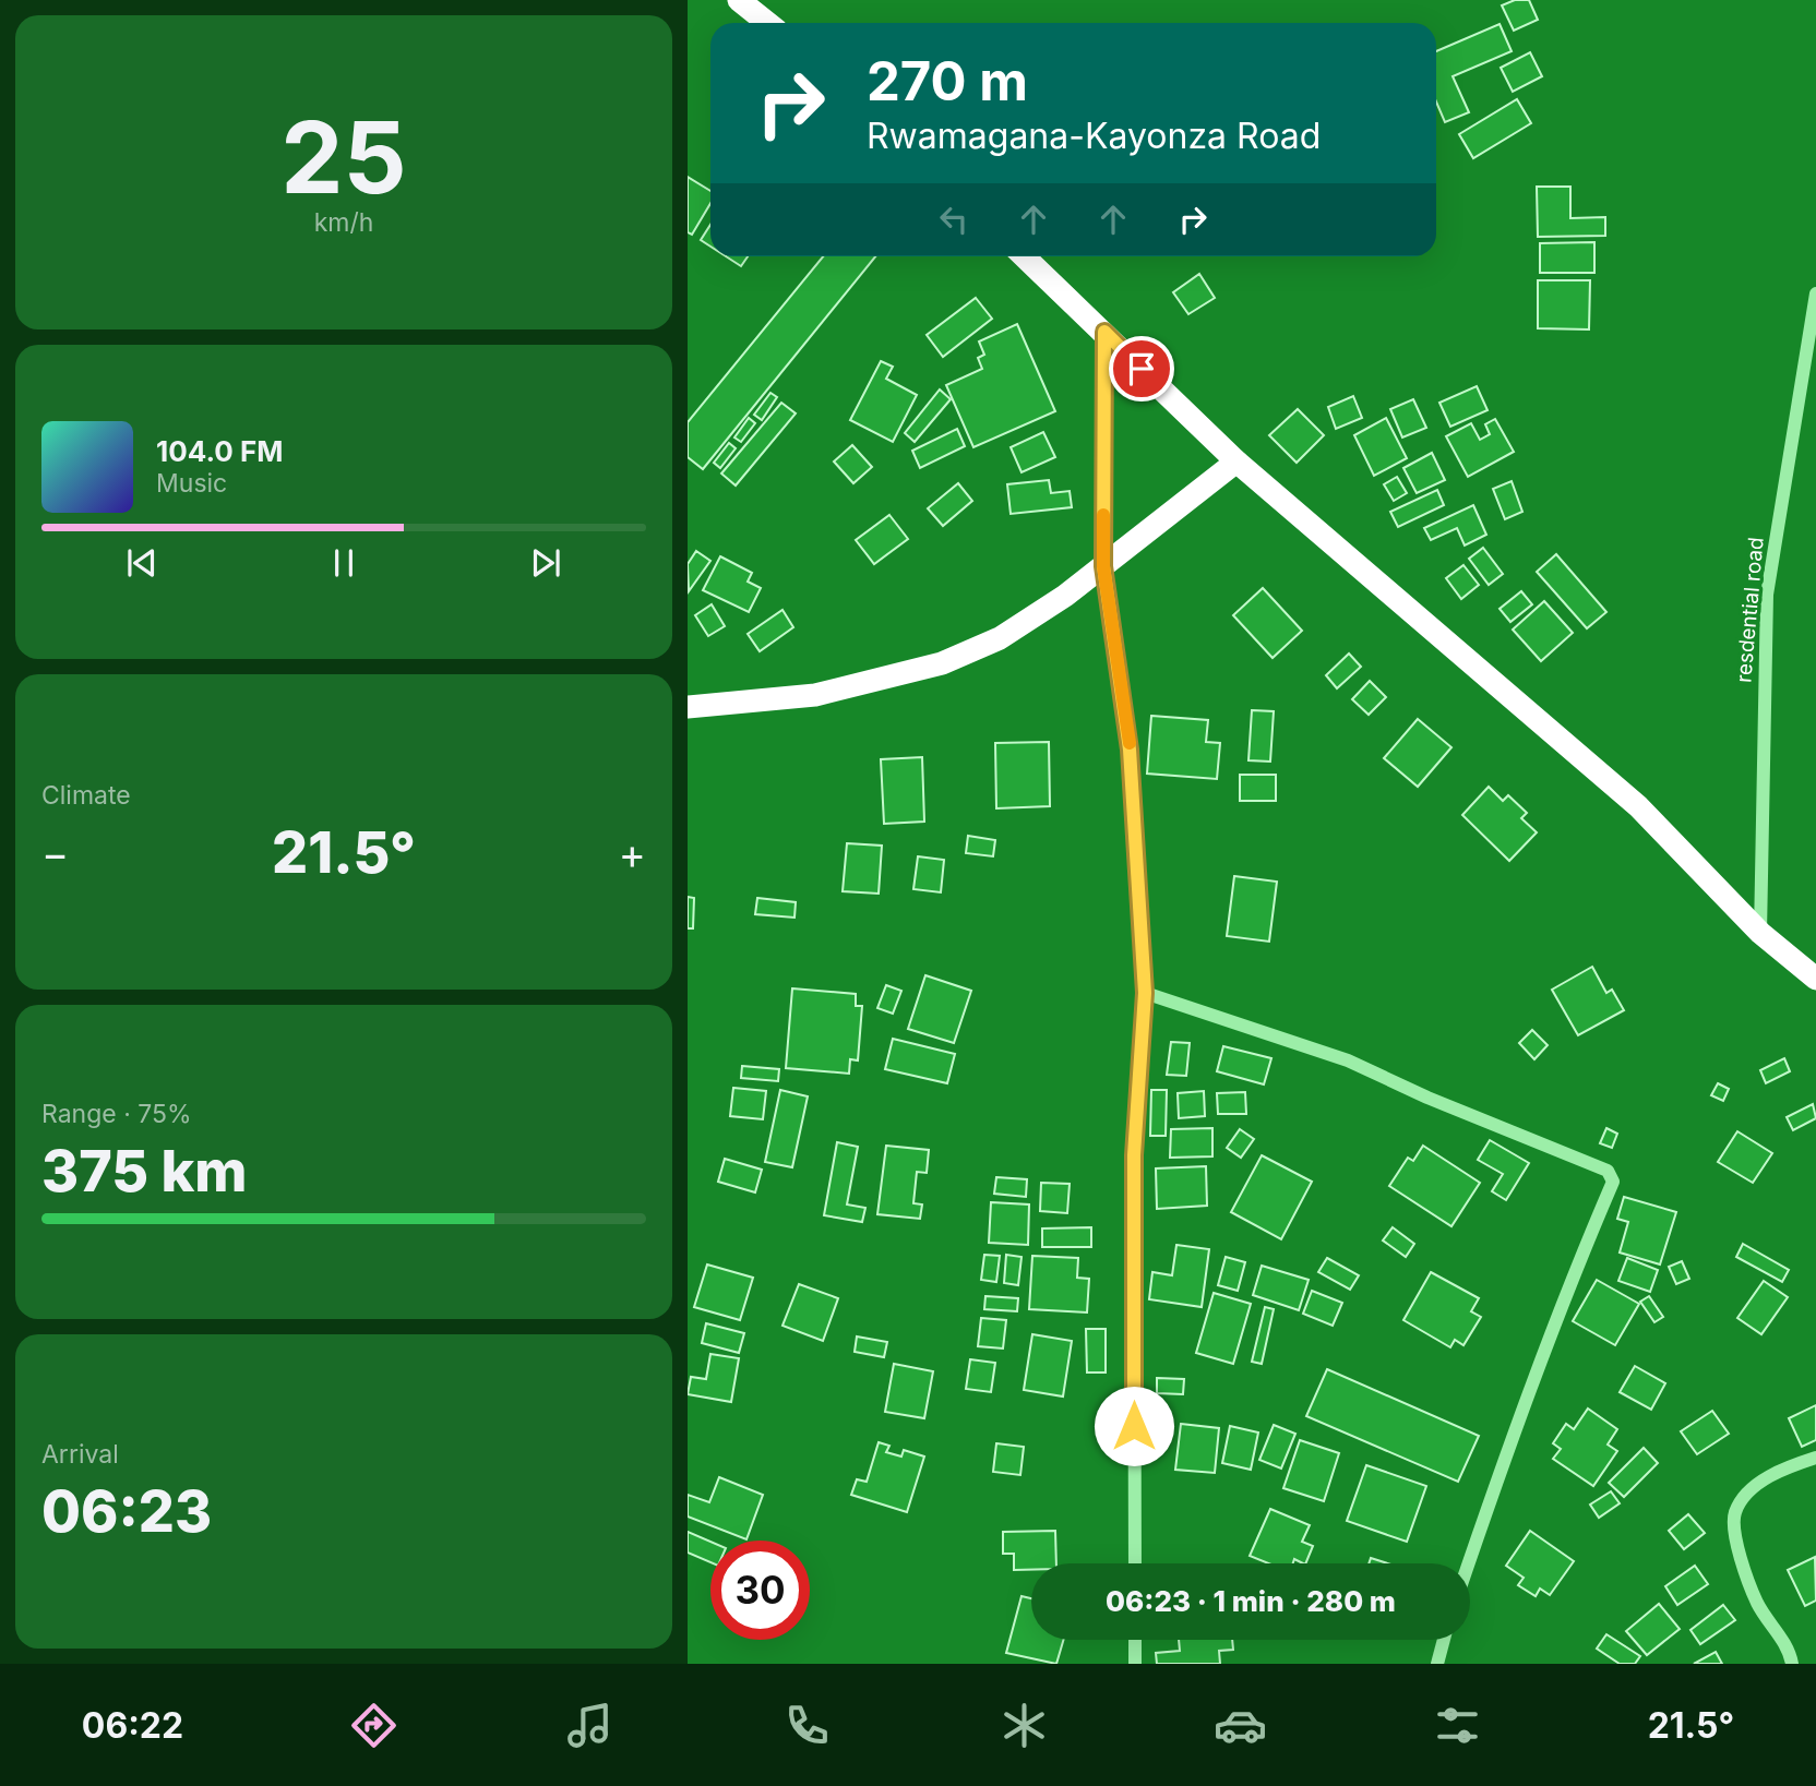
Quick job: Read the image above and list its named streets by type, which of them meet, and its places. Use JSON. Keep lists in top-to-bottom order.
{
  "streets": {
    "street": ["resdential road"]
  },
  "page": {
    "tile": [
      ["25", "km/h"],
      "Climate",
      ["Range · 75%", "375 km"],
      ["Arrival", "06:23"]
    ],
    "turn": ["270 m", "Rwamagana-Kayonza Road"],
    "song": ["104.0 FM", "Music"],
    "heat": ["−", "21.5°", "+"],
    "limit": "30",
    "trip": "06:23 · 1 min · 280 m",
    "tabs": ["06:22", "21.5°"]
  }
}
